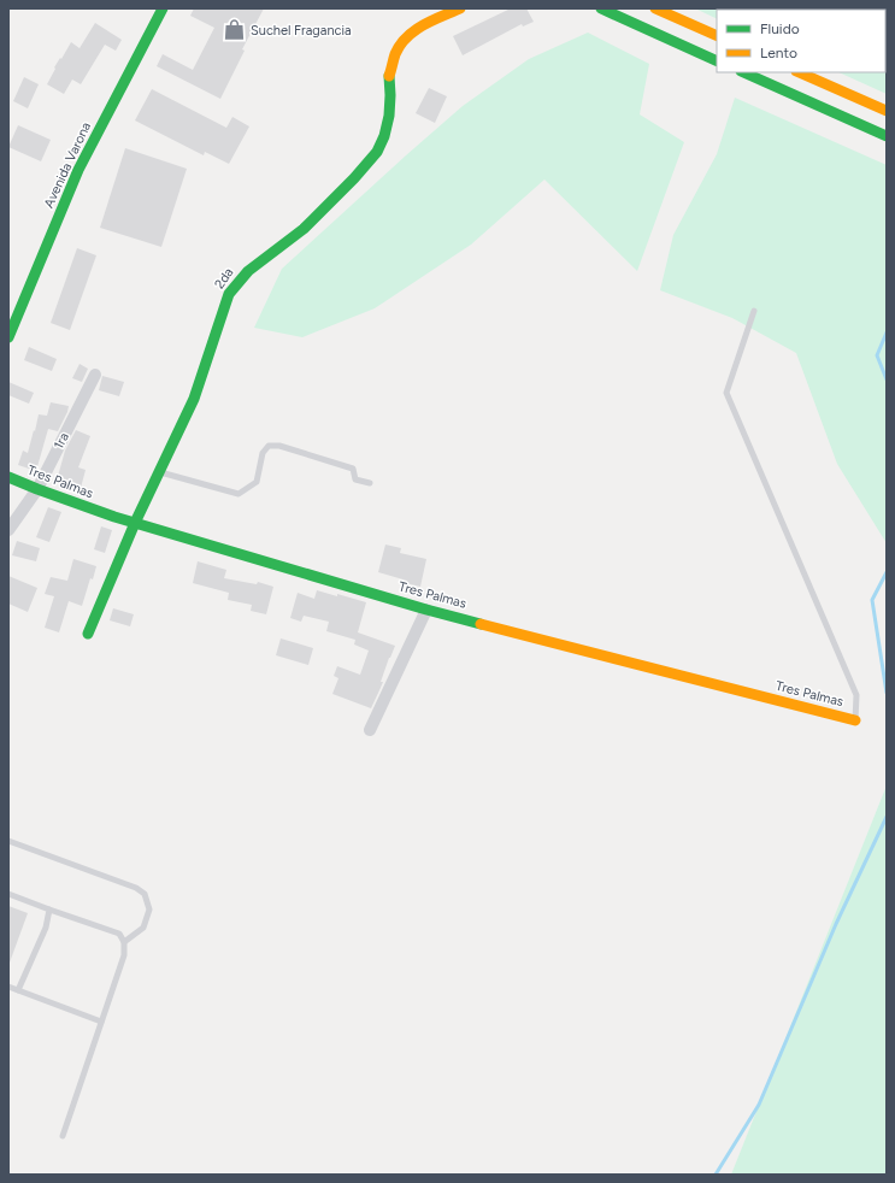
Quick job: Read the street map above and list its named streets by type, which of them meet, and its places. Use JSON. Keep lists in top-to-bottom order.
{
  "streets": {
    "main road": ["Avenida Varona", "2da", "Tres Palmas"],
    "street": ["1ra"]
  },
  "crossings": [
    ["2da", "Tres Palmas"],
    ["1ra", "Tres Palmas"]
  ],
  "places": {
    "shop": ["Suchel Fragancia"]
  },
  "legend": ["Fluido", "Lento"]
}
